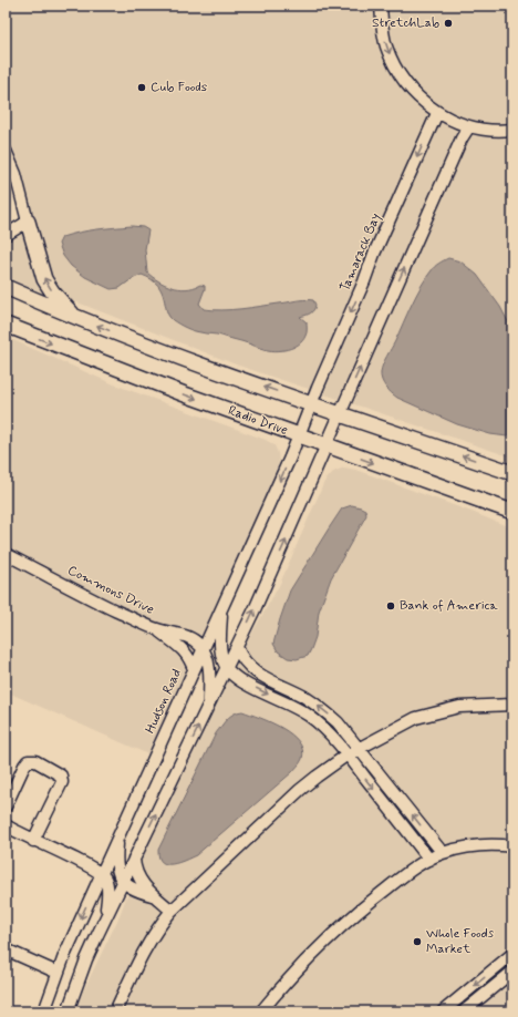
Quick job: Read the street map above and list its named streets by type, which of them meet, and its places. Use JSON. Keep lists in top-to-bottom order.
{
  "streets": {
    "main road": ["Radio Drive"],
    "street": ["Tamarack Bay", "Commons Drive", "Hudson Road"]
  },
  "crossings": [
    ["Tamarack Bay", "Hudson Road"],
    ["Radio Drive", "Hudson Road"],
    ["Commons Drive", "Hudson Road"]
  ],
  "places": [
    "StretchLab",
    "Cub Foods",
    "Bank of America",
    "Whole Foods Market"
  ]
}
